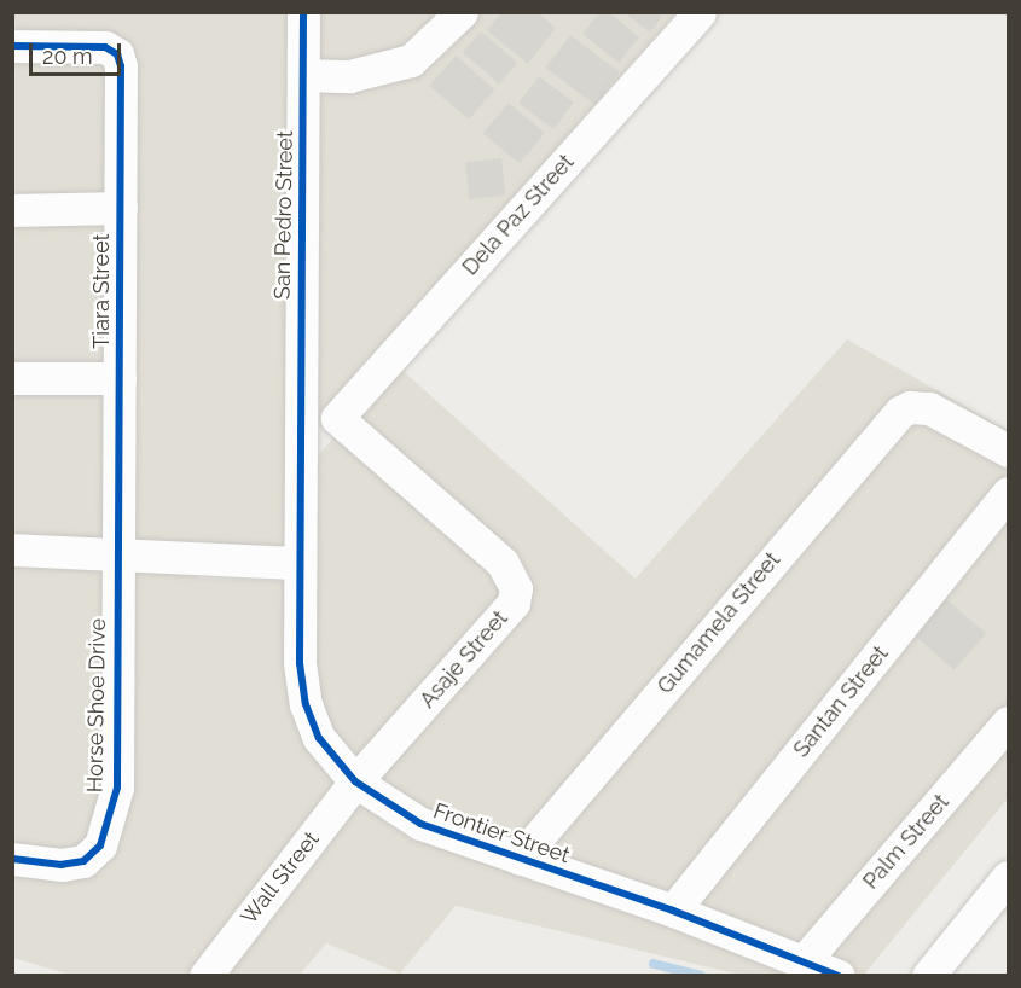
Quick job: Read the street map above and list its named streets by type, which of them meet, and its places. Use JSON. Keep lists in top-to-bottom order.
{
  "streets": {
    "street": [
      "San Pedro Street",
      "Dela Paz Street",
      "Tiara Street",
      "Gumamela Street",
      "Asaje Street",
      "Santan Street",
      "Horse Shoe Drive",
      "Frontier Street",
      "Palm Street",
      "Wall Street"
    ]
  },
  "crossings": [
    ["San Pedro Street", "Frontier Street"],
    ["Dela Paz Street", "Asaje Street"],
    ["Tiara Street", "Horse Shoe Drive"],
    ["Gumamela Street", "Frontier Street"],
    ["Asaje Street", "Frontier Street"],
    ["Asaje Street", "Wall Street"],
    ["Santan Street", "Frontier Street"],
    ["Frontier Street", "Palm Street"],
    ["Frontier Street", "Wall Street"]
  ],
  "scale_bar": "20 m"
}
